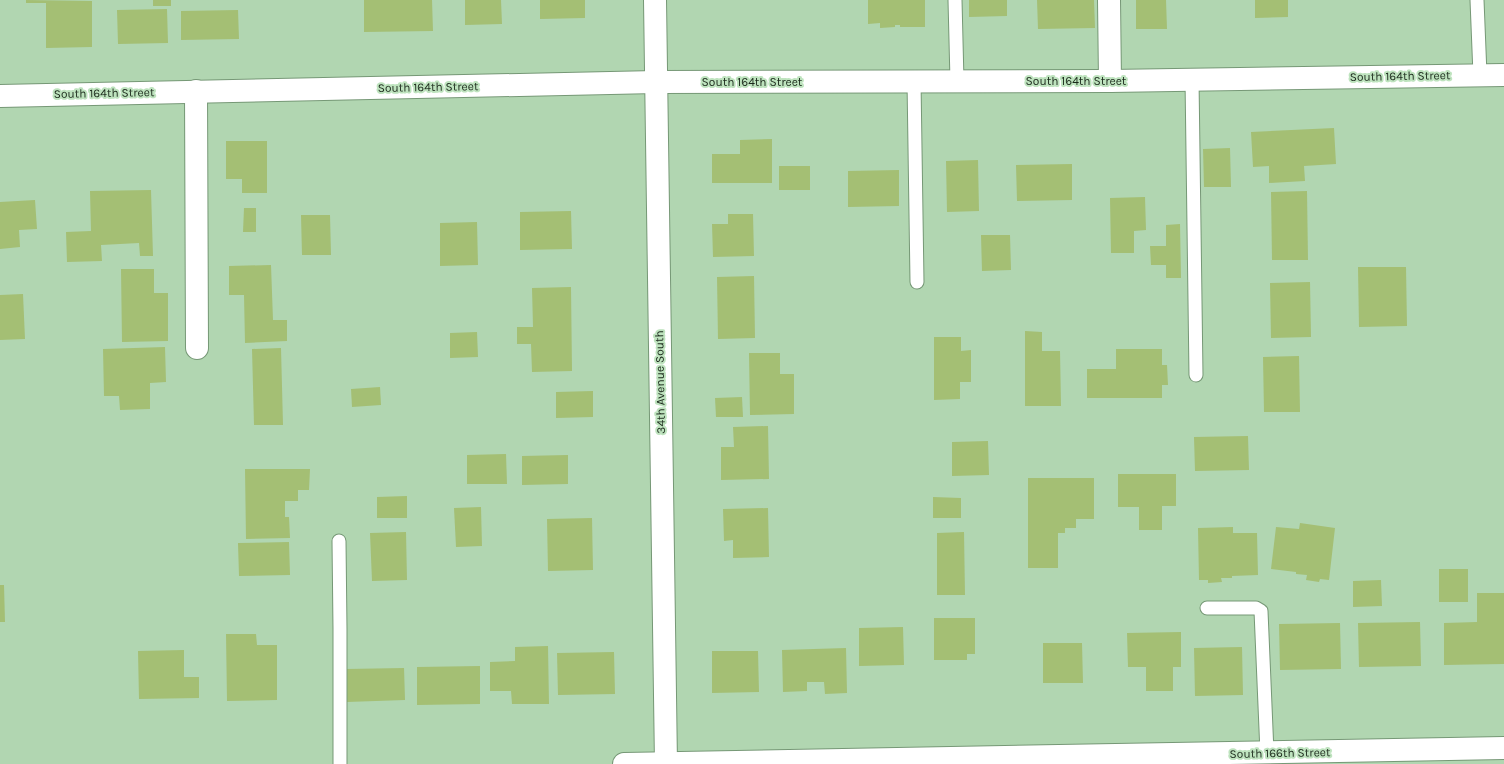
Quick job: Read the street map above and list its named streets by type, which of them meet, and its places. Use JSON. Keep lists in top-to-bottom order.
{
  "streets": {
    "street": ["South 164th Street", "34th Avenue South", "South 166th Street"]
  },
  "crossings": [
    ["South 164th Street", "34th Avenue South"],
    ["34th Avenue South", "South 166th Street"]
  ]
}
